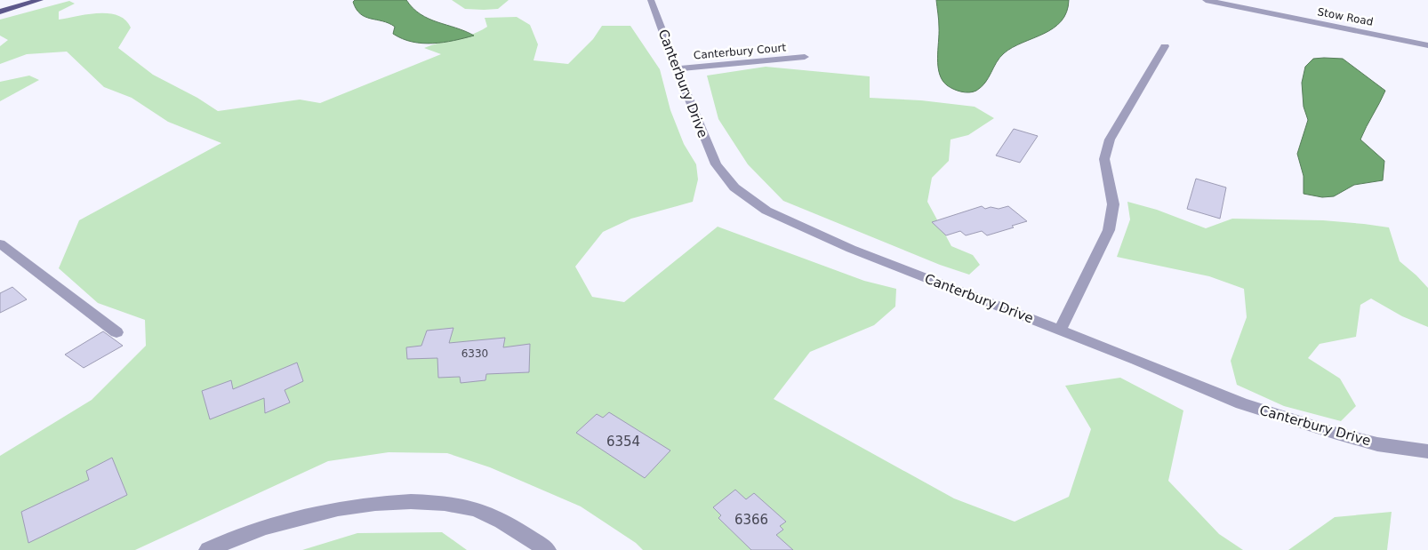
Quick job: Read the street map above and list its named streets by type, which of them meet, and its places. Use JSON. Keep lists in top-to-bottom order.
{
  "streets": {
    "street": ["Stow Road", "Canterbury Court", "Canterbury Drive"]
  },
  "crossings": [
    ["Canterbury Court", "Canterbury Drive"]
  ],
  "house_numbers": ["6330", "6354", "6366"]
}
